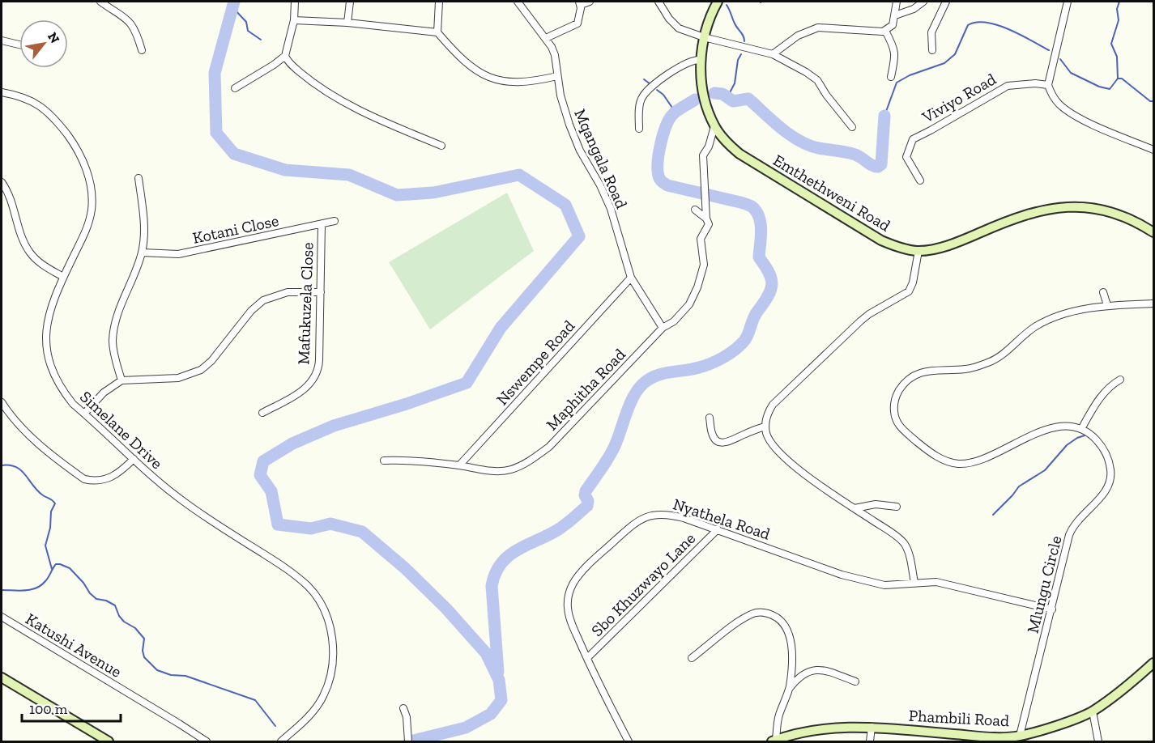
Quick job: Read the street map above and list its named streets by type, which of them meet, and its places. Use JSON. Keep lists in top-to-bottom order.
{
  "streets": {
    "street": [
      "Viviyo Road",
      "Mqangala Road",
      "Emthethweni Road",
      "Kotani Close",
      "Mafukuzela Close",
      "Nswempe Road",
      "Maphitha Road",
      "Simelane Drive",
      "Nyathela Road",
      "Sbo Khuzwayo Lane",
      "Mlungu Circle",
      "Katushi Avenue",
      "Phambili Road"
    ]
  },
  "crossings": [
    ["Mqangala Road", "Nswempe Road"],
    ["Mqangala Road", "Maphitha Road"],
    ["Emthethweni Road", "Maphitha Road"],
    ["Kotani Close", "Mafukuzela Close"],
    ["Nswempe Road", "Maphitha Road"],
    ["Nyathela Road", "Sbo Khuzwayo Lane"],
    ["Nyathela Road", "Mlungu Circle"],
    ["Mlungu Circle", "Phambili Road"]
  ],
  "scale_bar": "100 m",
  "north": "top right"
}
